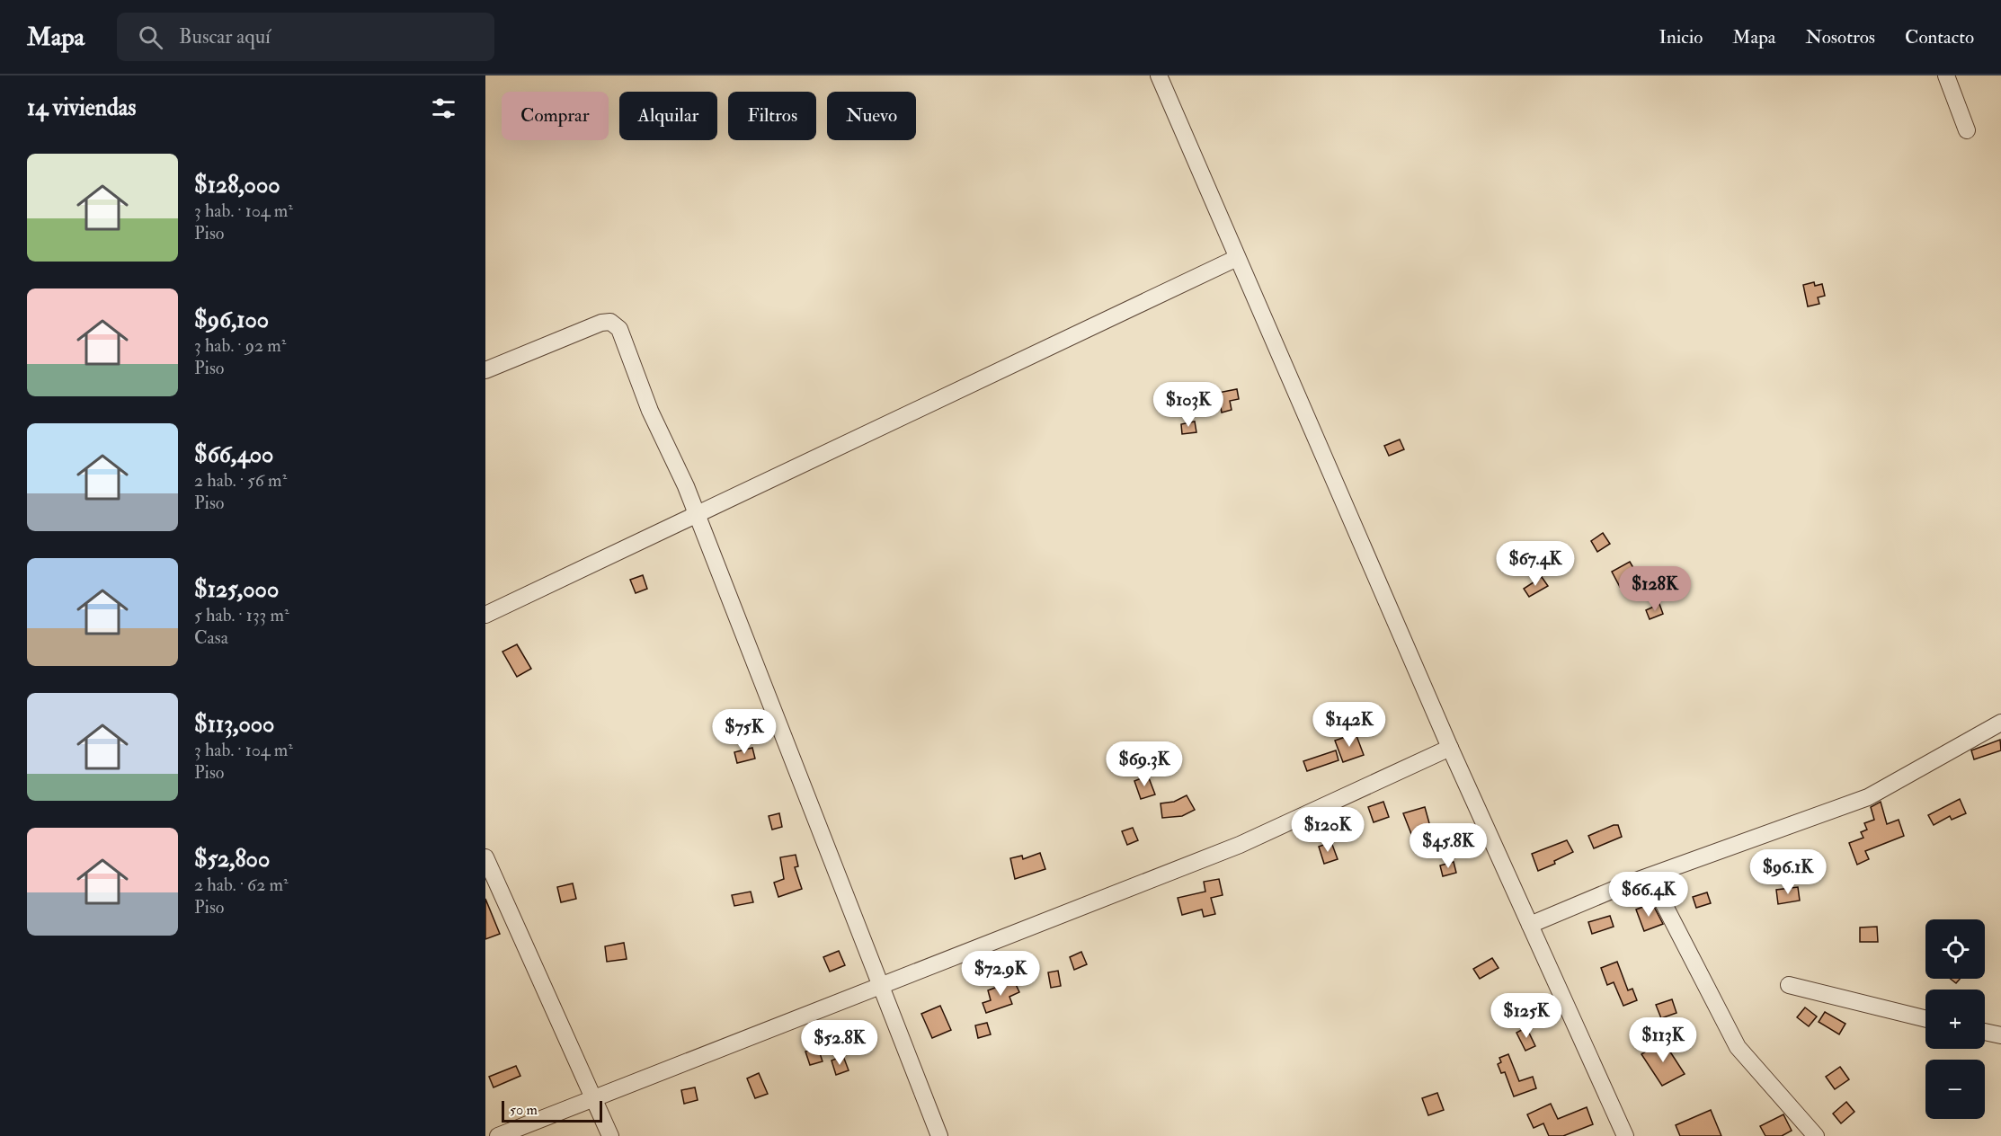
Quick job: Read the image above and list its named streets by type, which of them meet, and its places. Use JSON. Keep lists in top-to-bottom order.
{
  "scale_bar": "50 m",
  "page": {
    "header": "Mapa",
    "search": "Buscar aquí",
    "nav": [
      "Inicio",
      "Mapa",
      "Nosotros",
      "Contacto"
    ],
    "heading": "14 viviendas",
    "chip": [
      "Comprar",
      "Alquilar",
      "Filtros",
      "Nuevo"
    ],
    "list": [
      {
        "name": "$128,000",
        "note": "3 hab. · 104 m² · Piso"
      },
      {
        "name": "$96,100",
        "note": "3 hab. · 92 m² · Piso"
      },
      {
        "name": "$66,400",
        "note": "2 hab. · 56 m² · Piso"
      },
      {
        "name": "$125,000",
        "note": "5 hab. · 133 m² · Casa"
      },
      {
        "name": "$113,000",
        "note": "3 hab. · 104 m² · Piso"
      },
      {
        "name": "$52,800",
        "note": "2 hab. · 62 m² · Piso"
      }
    ],
    "price": [
      "$103K",
      "$67.4K",
      "$128K",
      "$142K",
      "$75K",
      "$69.3K",
      "$120K",
      "$45.8K",
      "$96.1K",
      "$66.4K",
      "$72.9K",
      "$125K",
      "$113K",
      "$52.8K"
    ],
    "map_buttons": ["+", "−"],
    "scale": "50 m"
  }
}
